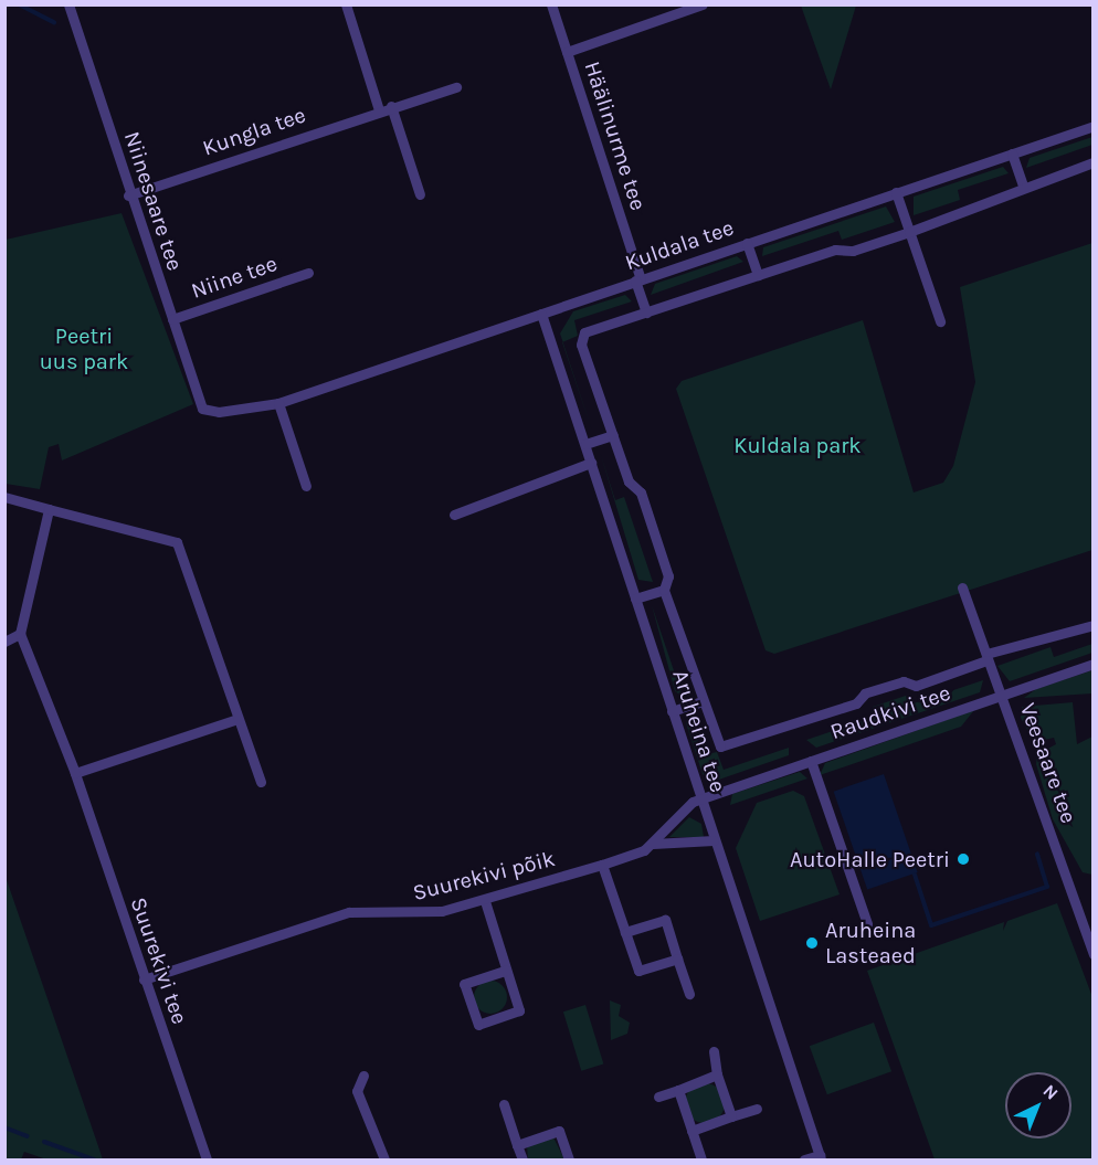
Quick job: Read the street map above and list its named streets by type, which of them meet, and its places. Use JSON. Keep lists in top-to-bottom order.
{
  "streets": {
    "street": [
      "Kungla tee",
      "Häälinurme tee",
      "Niinesaare tee",
      "Kuldala tee",
      "Niine tee",
      "Raudkivi tee",
      "Aruheina tee",
      "Veesaare tee",
      "Suurekivi põik",
      "Suurekivi tee"
    ]
  },
  "crossings": [
    ["Kungla tee", "Niinesaare tee"],
    ["Häälinurme tee", "Kuldala tee"],
    ["Niinesaare tee", "Kuldala tee"],
    ["Niinesaare tee", "Niine tee"],
    ["Kuldala tee", "Aruheina tee"],
    ["Raudkivi tee", "Aruheina tee"],
    ["Raudkivi tee", "Veesaare tee"],
    ["Raudkivi tee", "Suurekivi põik"],
    ["Aruheina tee", "Suurekivi põik"],
    ["Suurekivi põik", "Suurekivi tee"]
  ],
  "parks": ["Peetri uus park", "Kuldala park"],
  "places": ["AutoHalle Peetri", "Aruheina Lasteaed"],
  "north": "top right"
}
